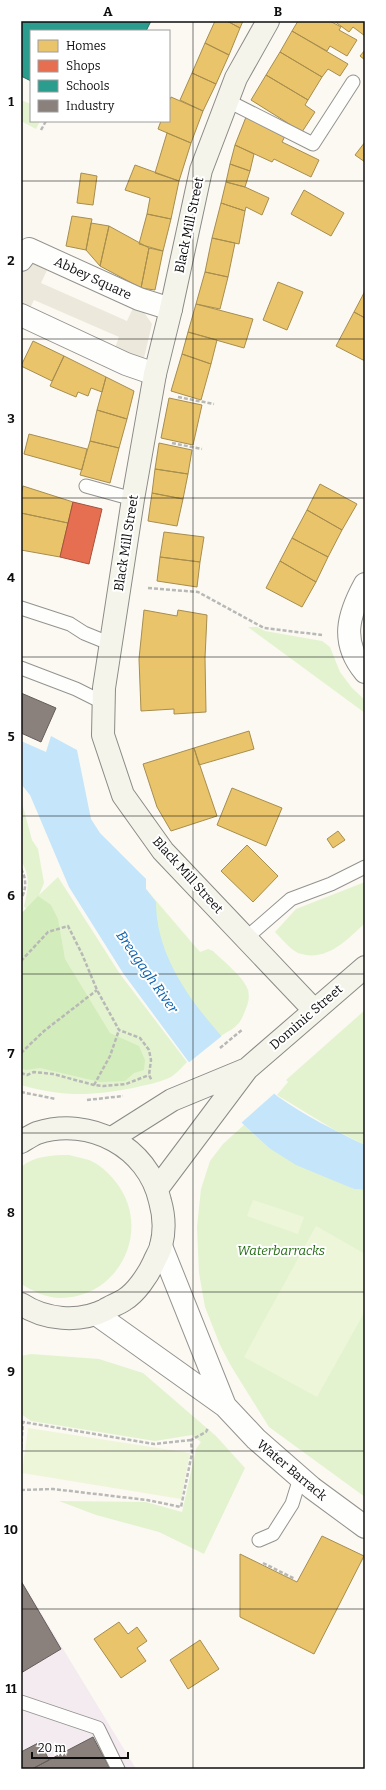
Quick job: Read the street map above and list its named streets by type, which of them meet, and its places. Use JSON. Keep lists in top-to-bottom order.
{
  "streets": {
    "street": [
      "Black Mill Street",
      "Abbey Square",
      "Dominic Street",
      "Water Barrack"
    ]
  },
  "crossings": [
    ["Black Mill Street", "Abbey Square"],
    ["Black Mill Street", "Dominic Street"]
  ],
  "water": ["Breagagh River"],
  "parks": ["Waterbarracks"],
  "legend": [
    "Homes",
    "Shops",
    "Schools",
    "Industry"
  ],
  "scale_bar": "20 m",
  "grid": {
    "columns": ["A", "B"],
    "rows": [
      "1",
      "2",
      "3",
      "4",
      "5",
      "6",
      "7",
      "8",
      "9",
      "10",
      "11"
    ]
  }
}
